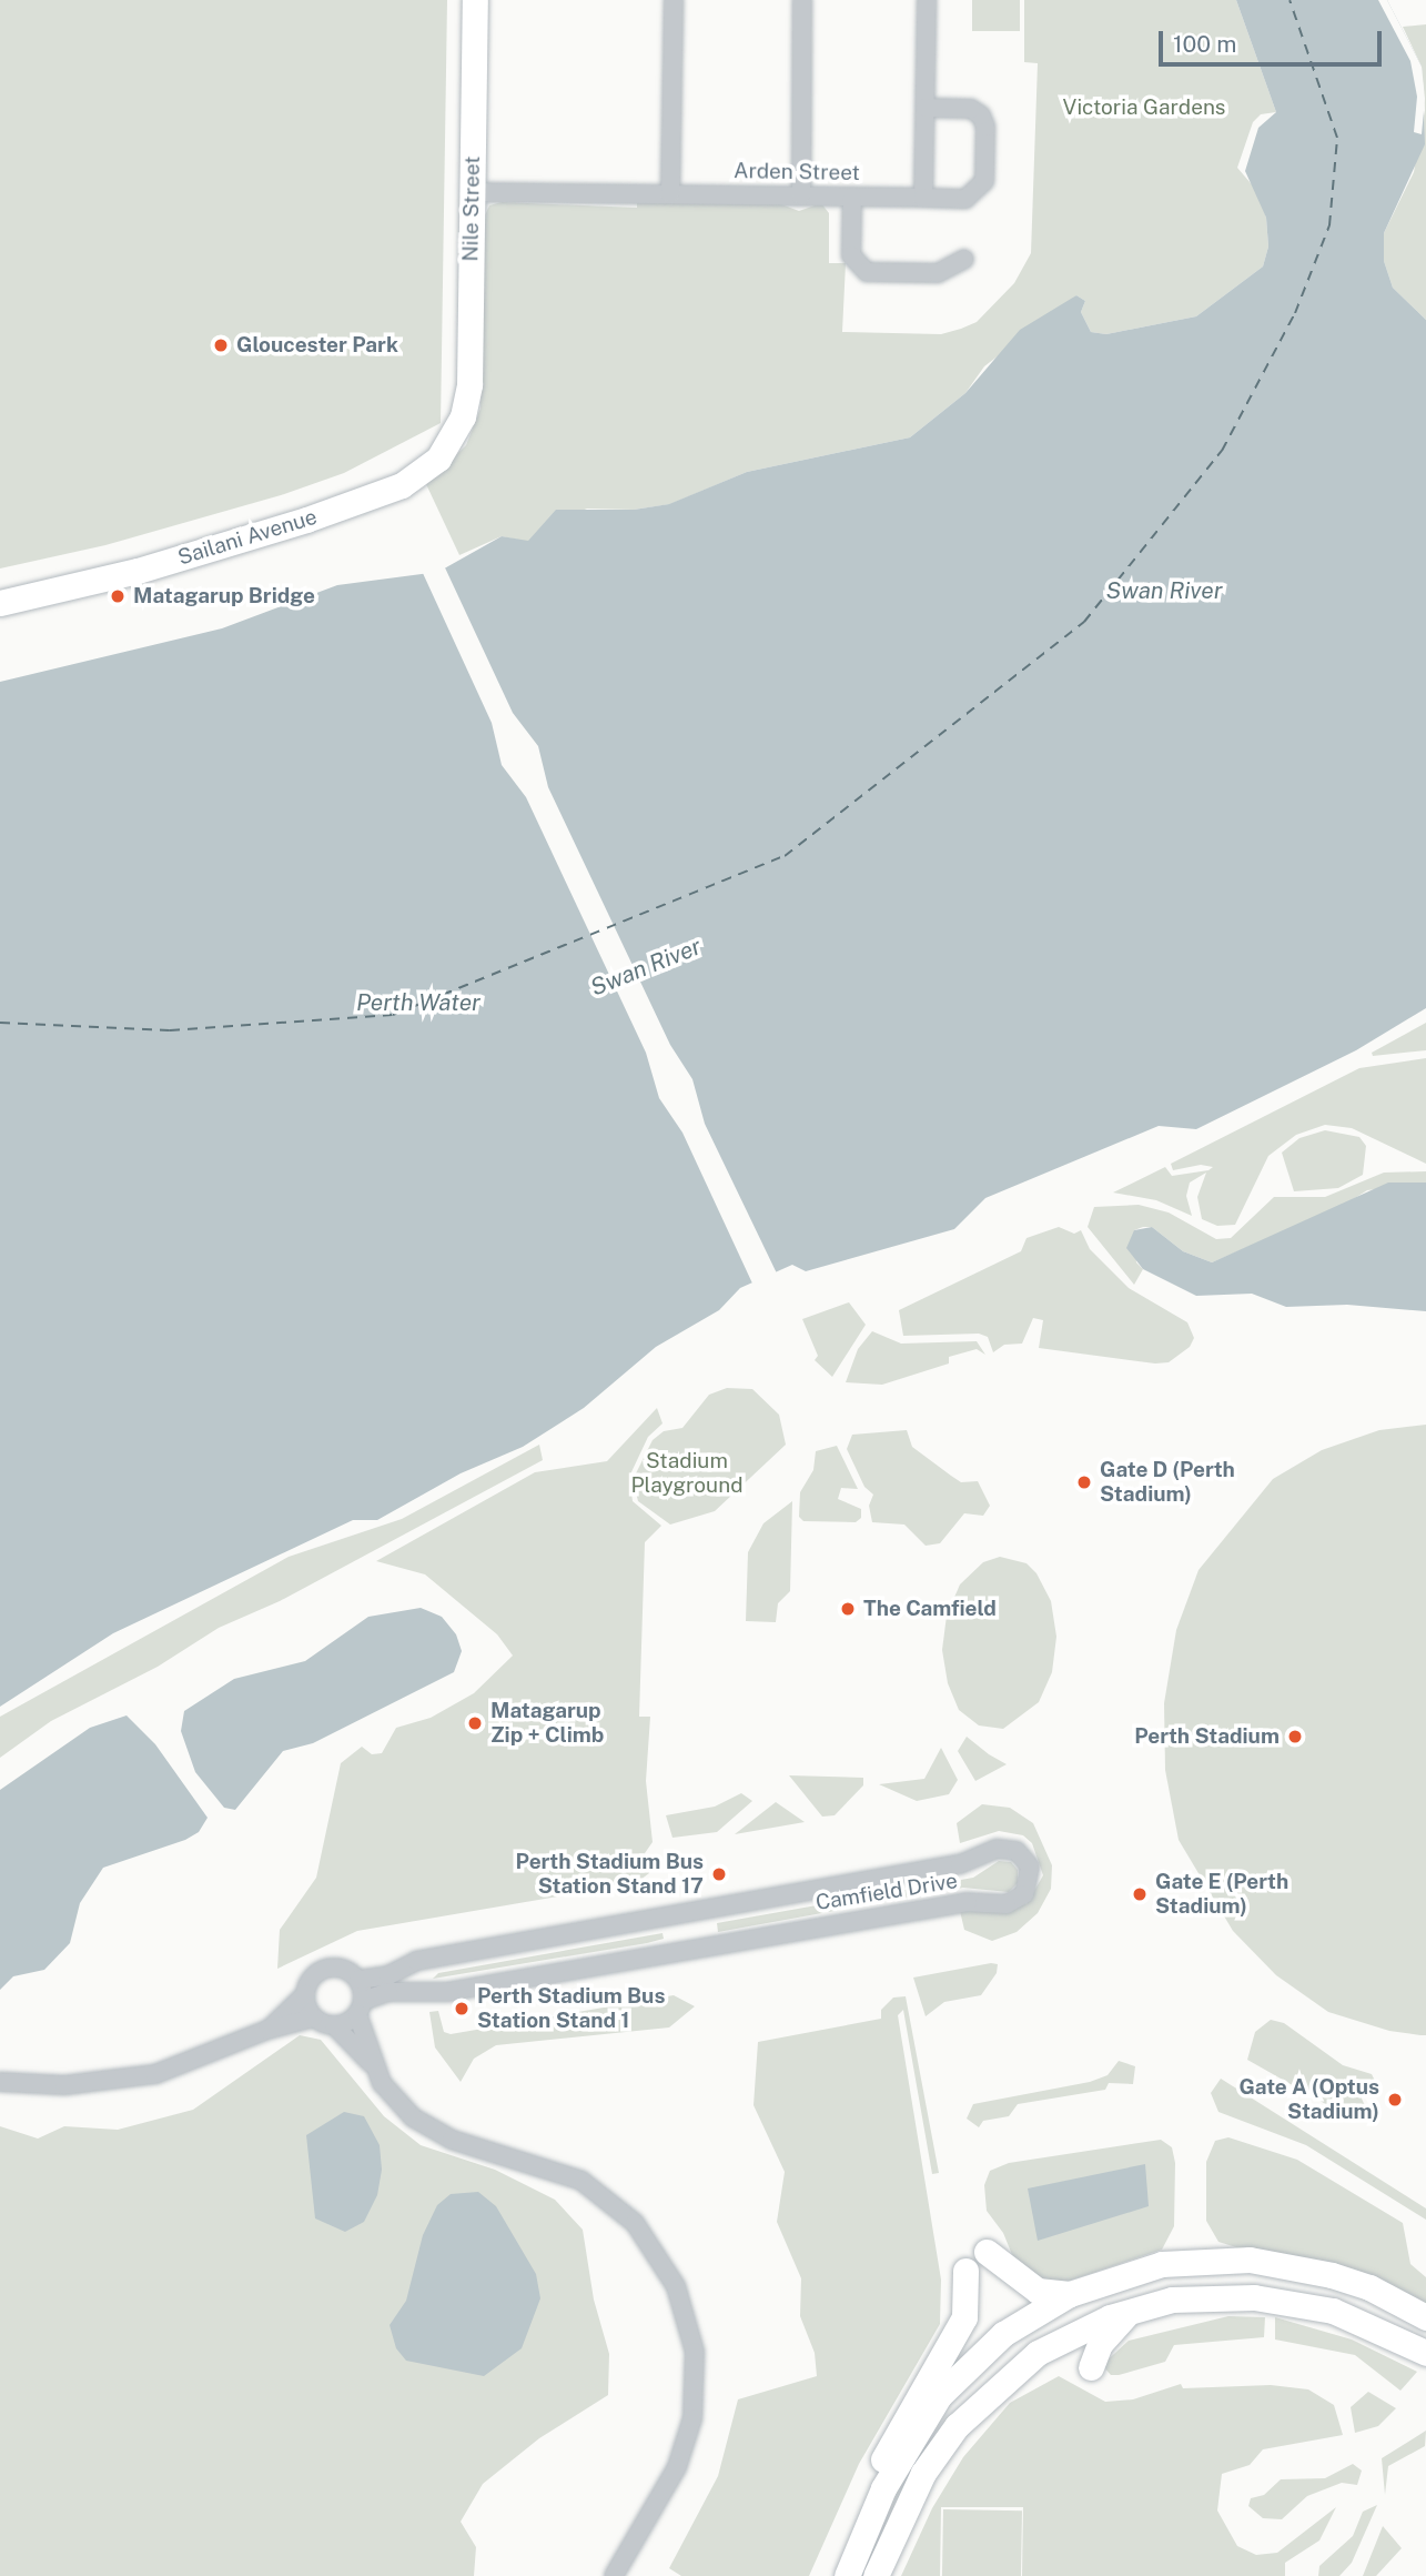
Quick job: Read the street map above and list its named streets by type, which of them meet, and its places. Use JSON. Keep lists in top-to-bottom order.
{
  "streets": {
    "street": [
      "Arden Street",
      "Nile Street",
      "Sailani Avenue",
      "Camfield Drive"
    ]
  },
  "crossings": [
    ["Arden Street", "Nile Street"],
    ["Nile Street", "Sailani Avenue"]
  ],
  "water": ["Swan River", "Perth Water"],
  "parks": ["Victoria Gardens", "Stadium Playground"],
  "places": [
    "Gloucester Park",
    "Matagarup Bridge",
    "Gate D (Perth Stadium)",
    "The Camfield",
    "Matagarup Zip + Climb",
    "Perth Stadium",
    "Perth Stadium Bus Station Stand 17",
    "Gate E (Perth Stadium)",
    "Perth Stadium Bus Station Stand 1",
    "Gate A (Optus Stadium)"
  ],
  "scale_bar": "100 m"
}
